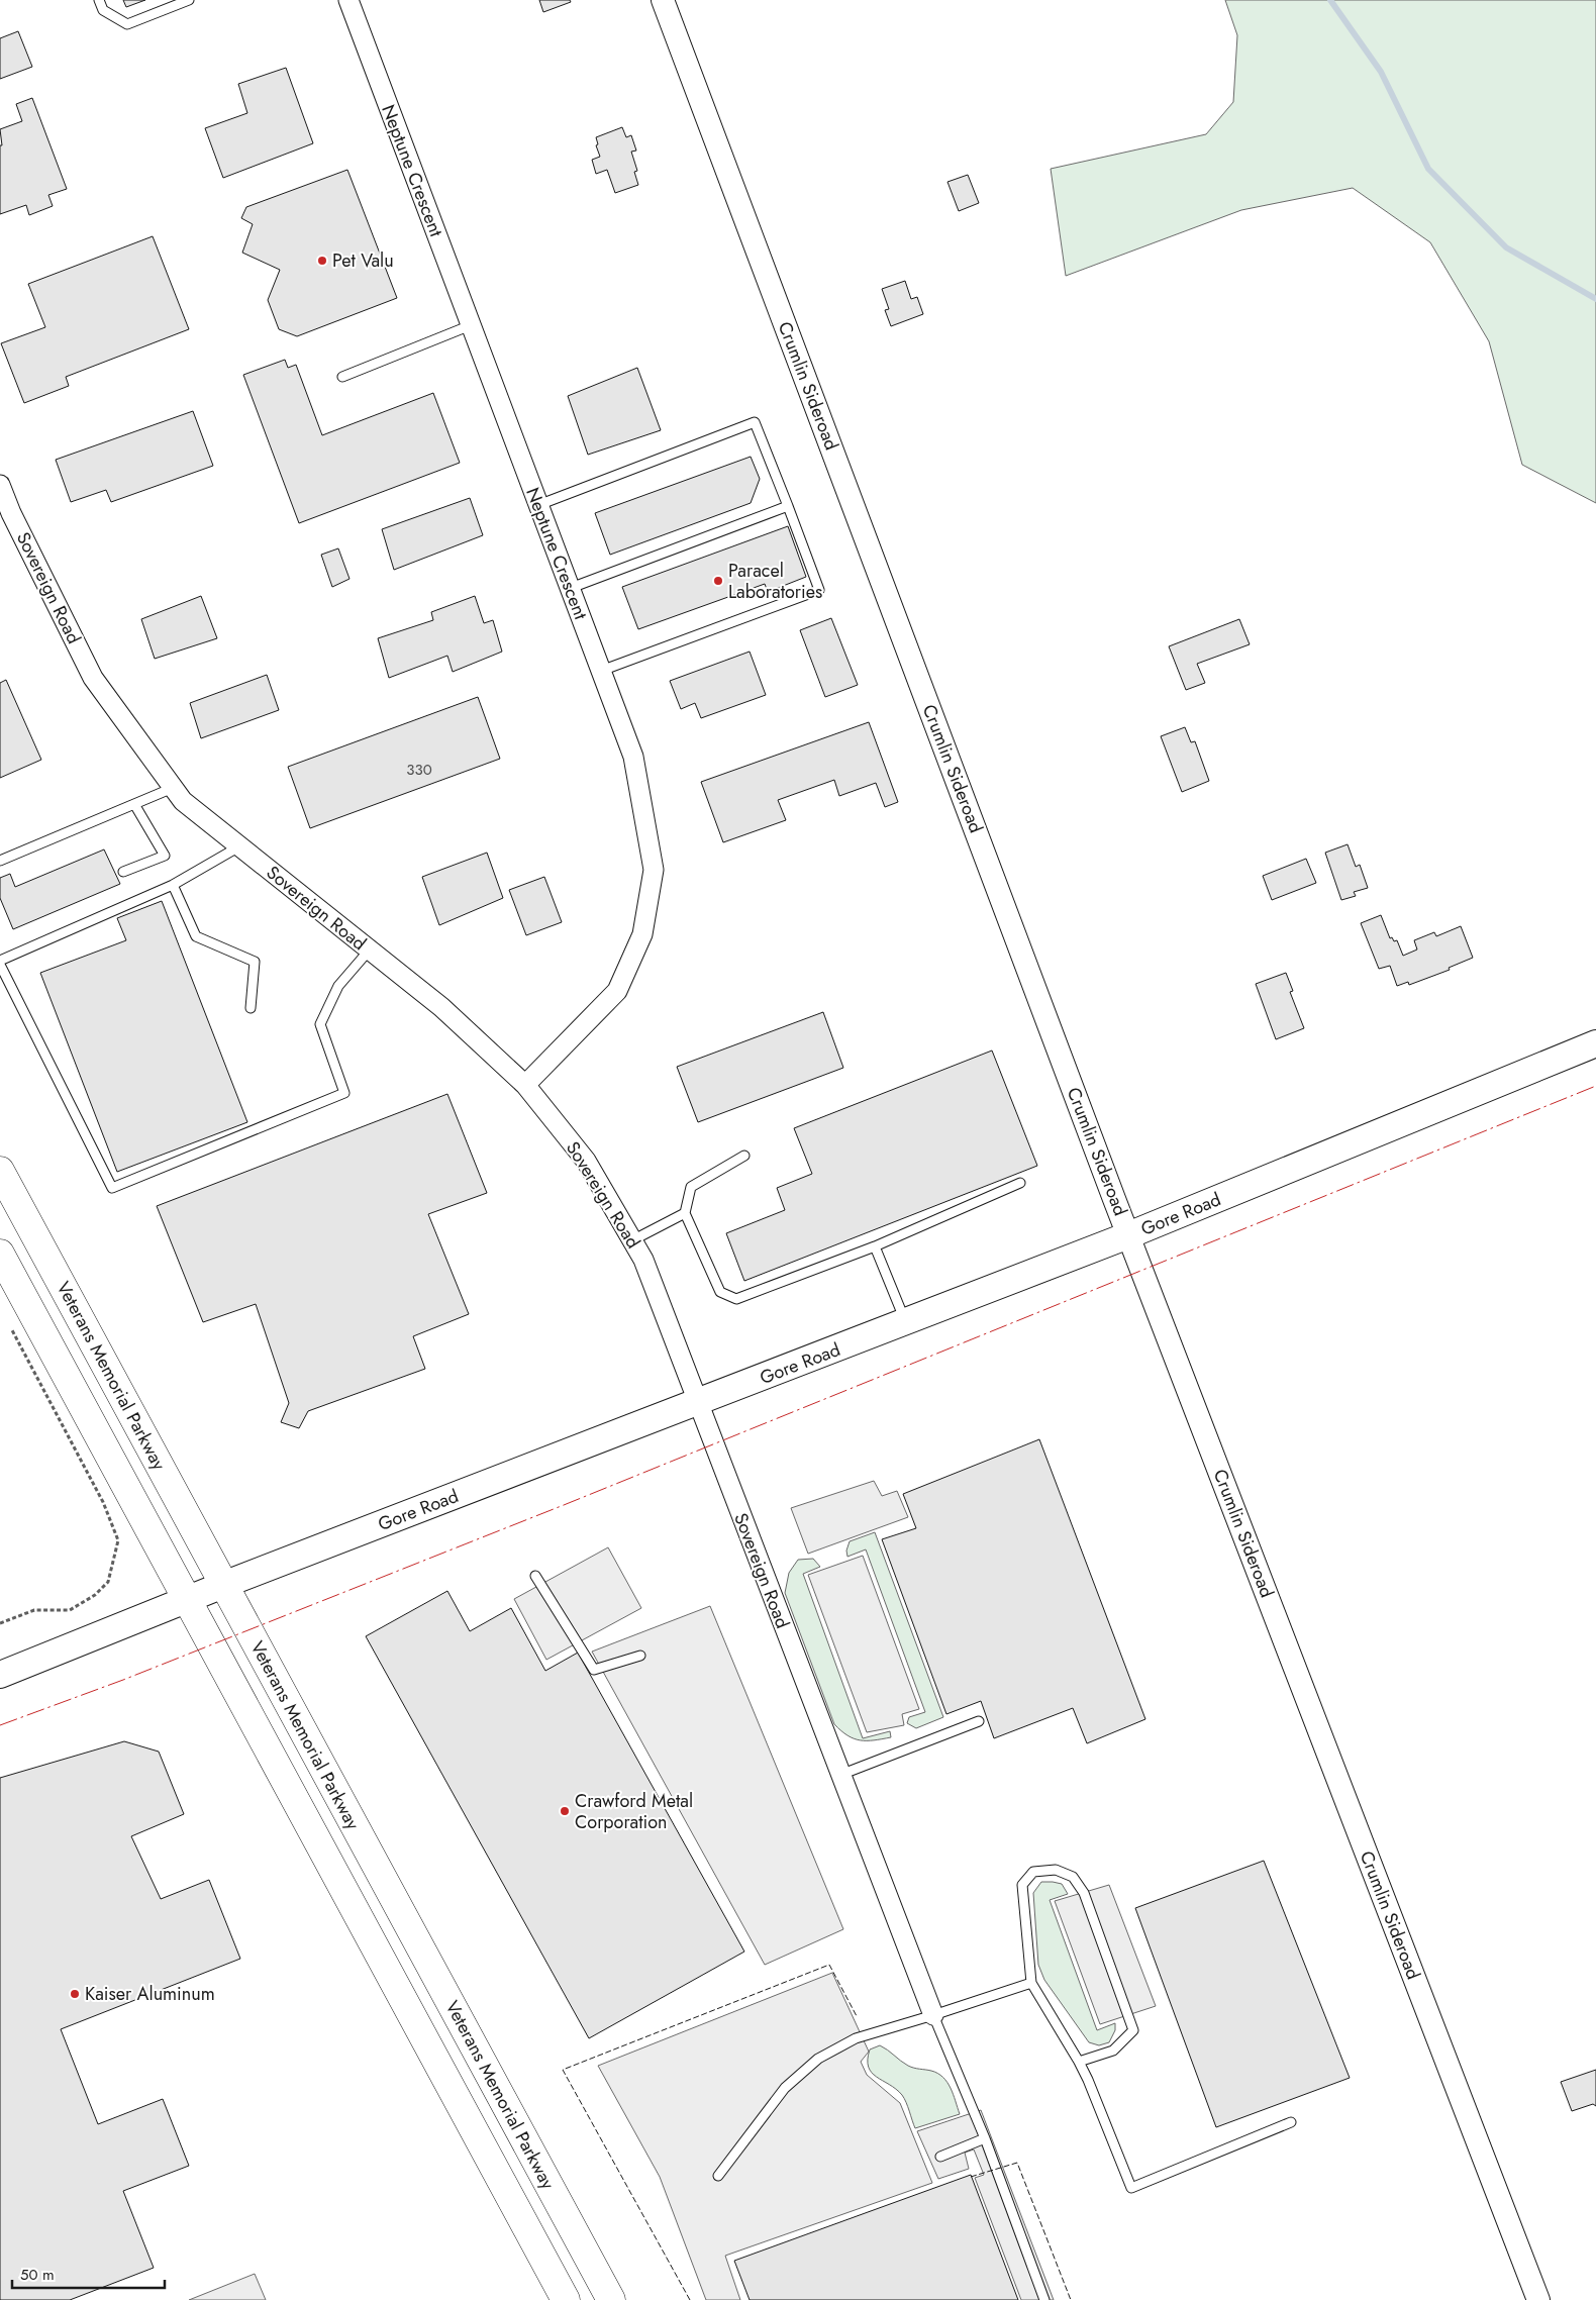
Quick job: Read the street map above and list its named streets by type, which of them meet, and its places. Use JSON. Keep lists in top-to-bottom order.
{
  "streets": {
    "highway": ["Veterans Memorial Parkway"],
    "main road": ["Gore Road"],
    "street": ["Neptune Crescent", "Crumlin Sideroad", "Sovereign Road"]
  },
  "crossings": [
    ["Neptune Crescent", "Sovereign Road"],
    ["Crumlin Sideroad", "Gore Road"],
    ["Sovereign Road", "Gore Road"],
    ["Gore Road", "Veterans Memorial Parkway"]
  ],
  "places": [
    "Pet Valu",
    "Paracel Laboratories",
    "Crawford Metal Corporation",
    "Kaiser Aluminum"
  ],
  "house_numbers": ["330"],
  "scale_bar": "50 m"
}
